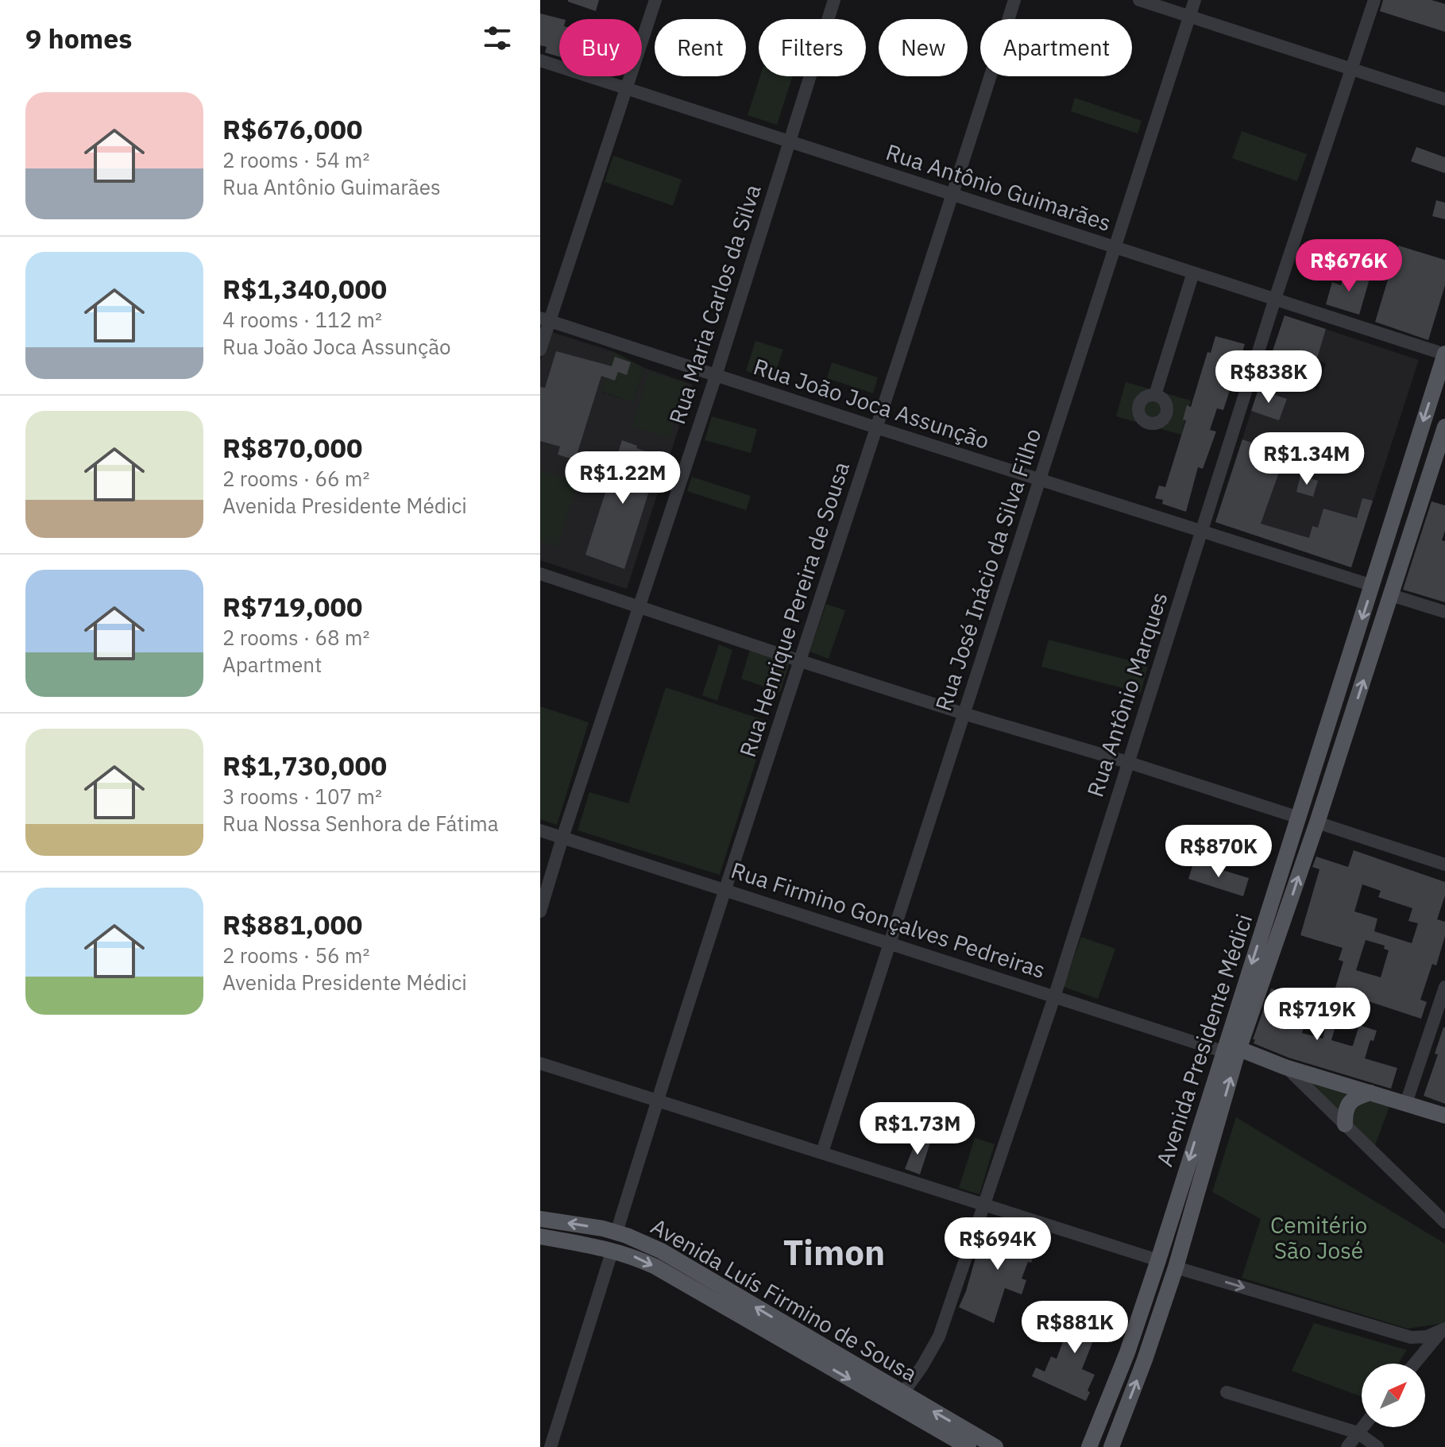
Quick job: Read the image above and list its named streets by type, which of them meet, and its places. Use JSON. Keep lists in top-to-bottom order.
{
  "streets": {
    "main road": ["Avenida Presidente Médici", "Avenida Luís Firmino de Sousa"],
    "street": [
      "Rua Antônio Guimarães",
      "Rua Maria Carlos da Silva",
      "Rua João Joca Assunção",
      "Rua José Inácio da Silva Filho",
      "Rua Henrique Pereira de Sousa",
      "Rua Antônio Marques",
      "Rua Firmino Gonçalves Pedreiras"
    ]
  },
  "crossings": [
    ["Rua Antônio Guimarães", "Rua Maria Carlos da Silva"],
    ["Rua Antônio Guimarães", "Rua José Inácio da Silva Filho"],
    ["Rua Antônio Guimarães", "Rua Henrique Pereira de Sousa"],
    ["Rua Antônio Guimarães", "Rua Antônio Marques"],
    ["Rua Antônio Guimarães", "Avenida Presidente Médici"],
    ["Rua Maria Carlos da Silva", "Rua João Joca Assunção"],
    ["Rua Maria Carlos da Silva", "Rua Firmino Gonçalves Pedreiras"],
    ["Rua João Joca Assunção", "Rua José Inácio da Silva Filho"],
    ["Rua João Joca Assunção", "Rua Henrique Pereira de Sousa"],
    ["Rua João Joca Assunção", "Rua Antônio Marques"],
    ["Rua João Joca Assunção", "Avenida Presidente Médici"],
    ["Rua José Inácio da Silva Filho", "Rua Firmino Gonçalves Pedreiras"],
    ["Rua Henrique Pereira de Sousa", "Rua Firmino Gonçalves Pedreiras"],
    ["Rua Henrique Pereira de Sousa", "Avenida Luís Firmino de Sousa"],
    ["Rua Antônio Marques", "Rua Firmino Gonçalves Pedreiras"],
    ["Rua Antônio Marques", "Avenida Luís Firmino de Sousa"],
    ["Rua Firmino Gonçalves Pedreiras", "Avenida Presidente Médici"]
  ],
  "districts": ["Timon"],
  "parks": ["Cemitério São José"],
  "north": "top right",
  "page": {
    "heading": "9 homes",
    "chip": [
      "Buy",
      "Rent",
      "Filters",
      "New",
      "Apartment"
    ],
    "list": [
      {
        "name": "R$676,000",
        "note": "2 rooms · 54 m² · Rua Antônio Guimarães"
      },
      {
        "name": "R$1,340,000",
        "note": "4 rooms · 112 m² · Rua João Joca Assunção"
      },
      {
        "name": "R$870,000",
        "note": "2 rooms · 66 m² · Avenida Presidente Médici"
      },
      {
        "name": "R$719,000",
        "note": "2 rooms · 68 m² · Apartment"
      },
      {
        "name": "R$1,730,000",
        "note": "3 rooms · 107 m² · Rua Nossa Senhora de Fátima"
      },
      {
        "name": "R$881,000",
        "note": "2 rooms · 56 m² · Avenida Presidente Médici"
      }
    ],
    "price": [
      "R$676K",
      "R$838K",
      "R$1.34M",
      "R$1.22M",
      "R$870K",
      "R$719K",
      "R$1.73M",
      "R$694K",
      "R$881K"
    ]
  }
}
